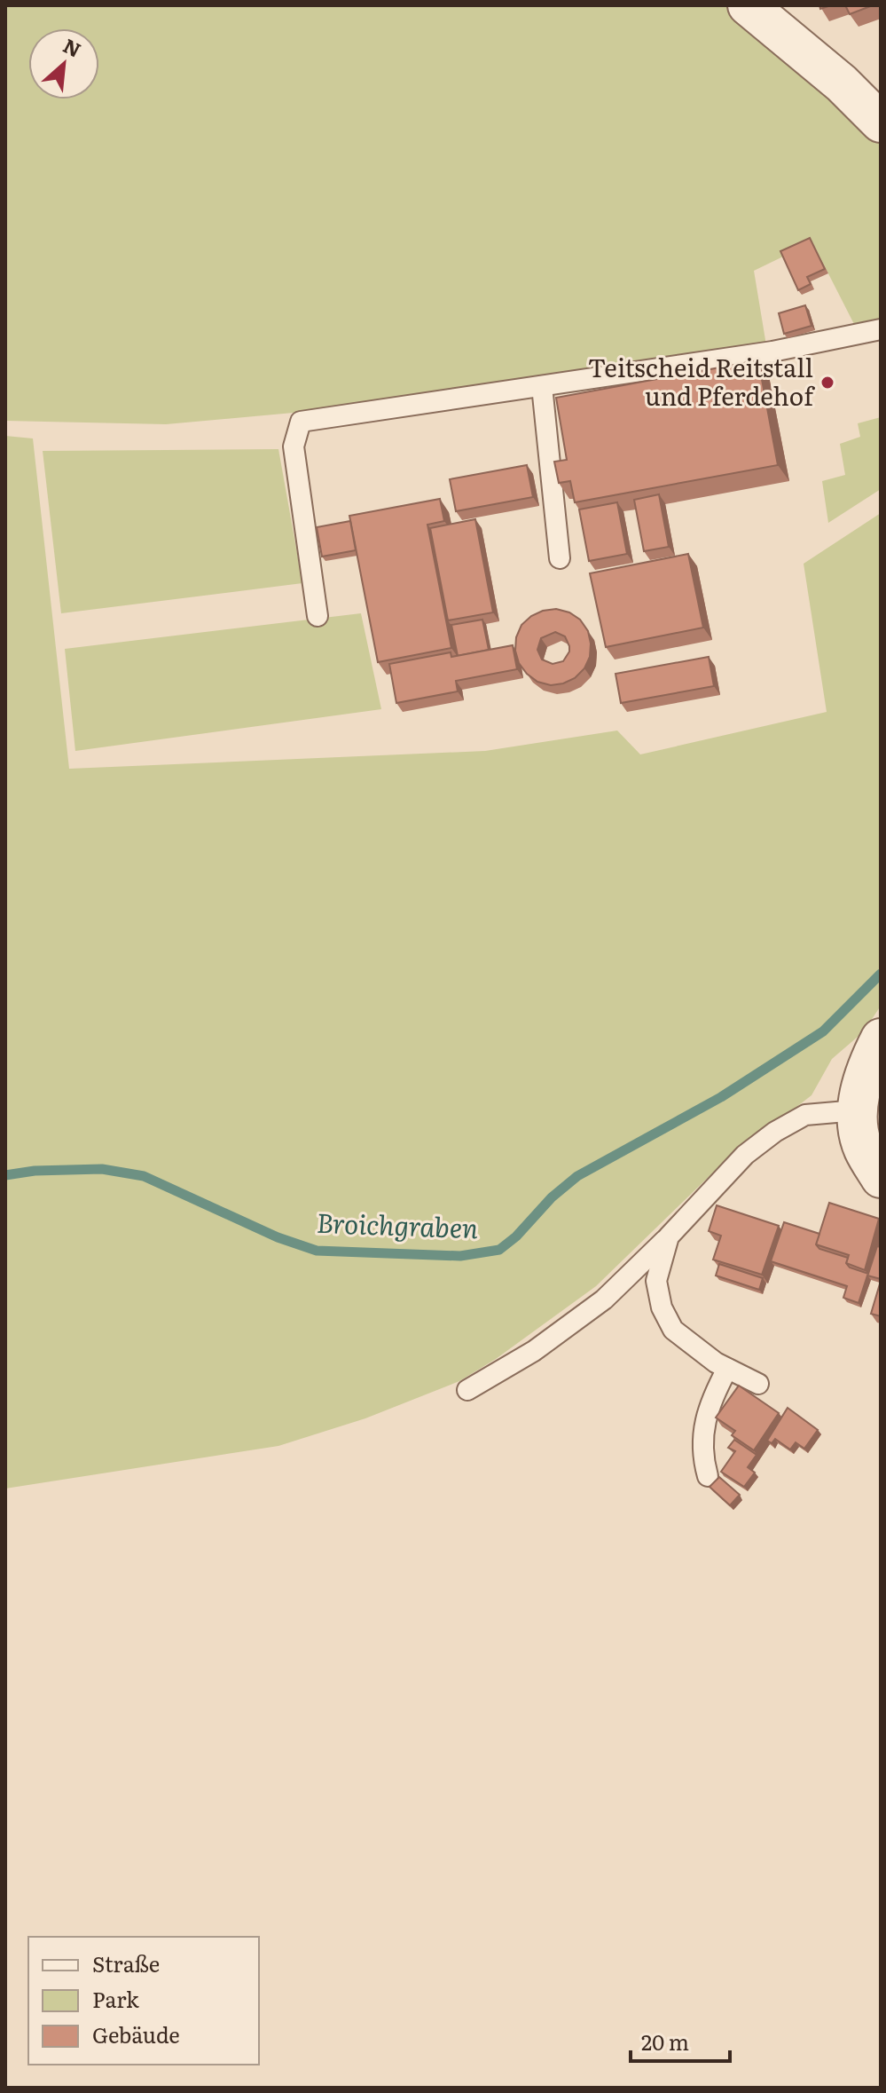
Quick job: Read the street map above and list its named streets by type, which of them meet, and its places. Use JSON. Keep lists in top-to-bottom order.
{
  "water": ["Broichgraben"],
  "places": ["Teitscheid Reitstall und Pferdehof"],
  "legend": ["Straße", "Park", "Gebäude"],
  "scale_bar": "20 m",
  "north": "top right"
}
